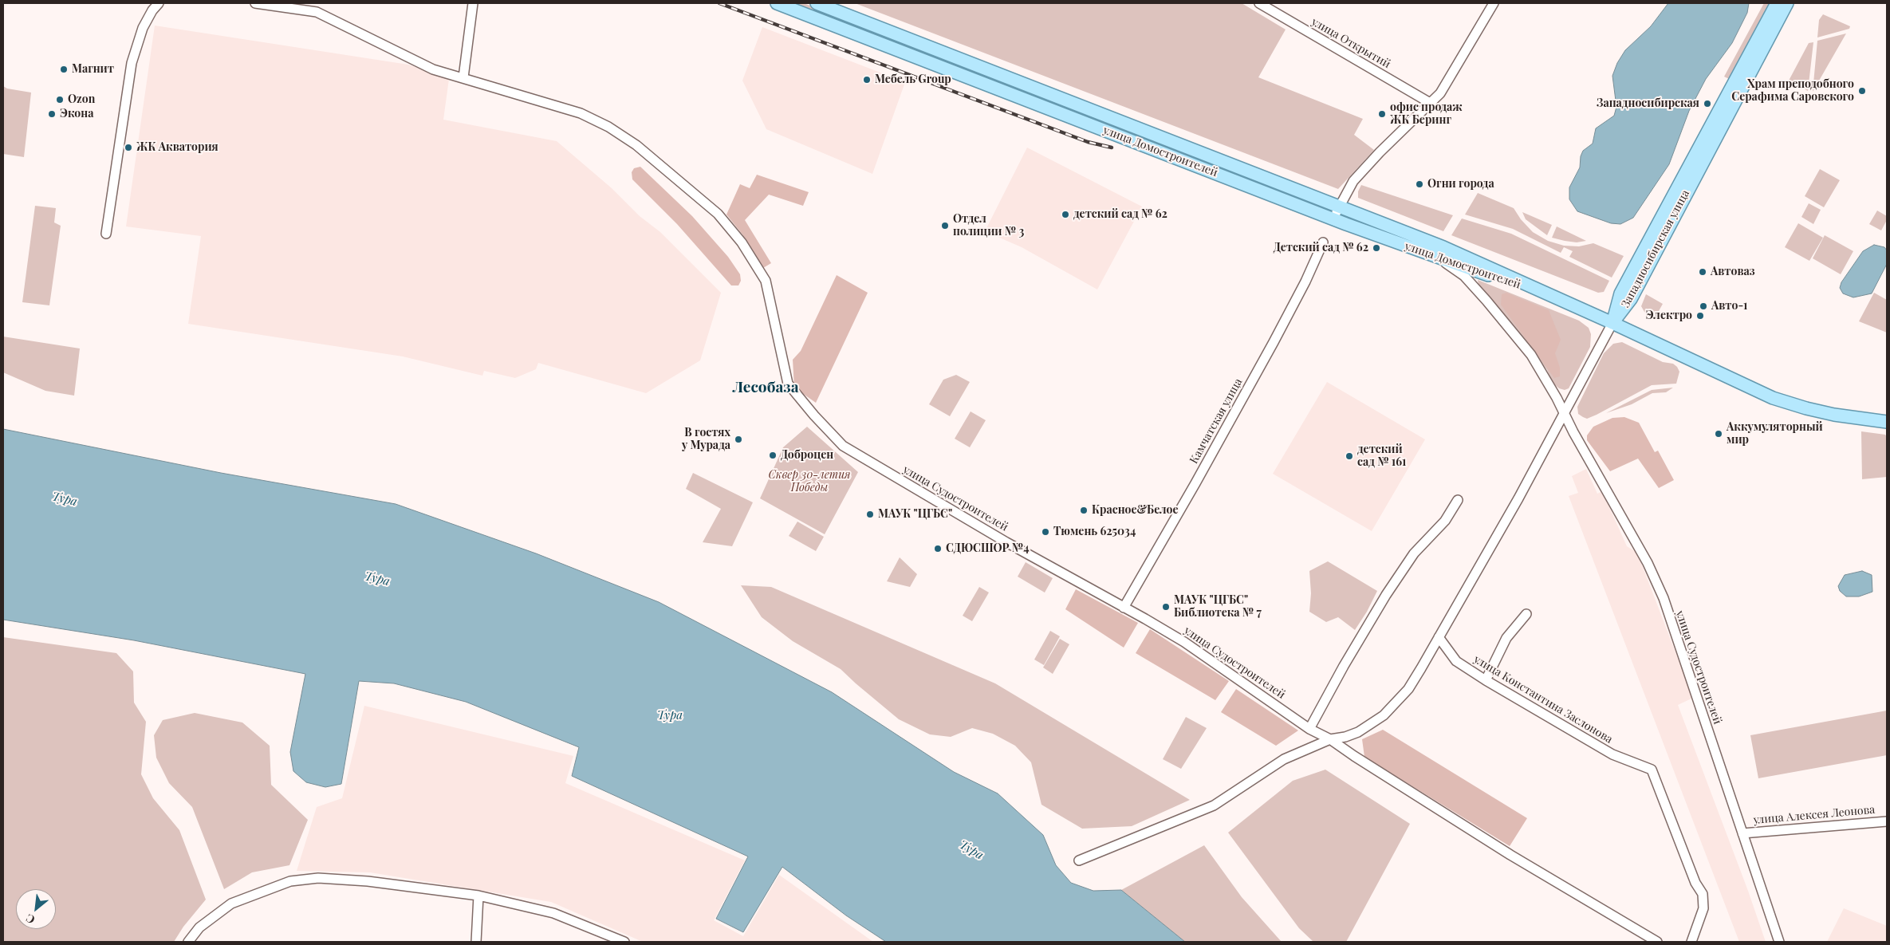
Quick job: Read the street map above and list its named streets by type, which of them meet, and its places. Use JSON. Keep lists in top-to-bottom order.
{
  "streets": {
    "main road": ["улица Домостроителей", "Западносибирская улица"],
    "street": [
      "улица Открытий",
      "Камчатская улица",
      "улица Судостроителей",
      "улица Константина Заслонова",
      "улица Алексея Леонова"
    ]
  },
  "crossings": [
    ["улица Домостроителей", "Западносибирская улица"],
    ["улица Домостроителей", "улица Судостроителей"],
    ["Камчатская улица", "улица Судостроителей"],
    ["улица Судостроителей", "улица Алексея Леонова"]
  ],
  "districts": ["Лесобаза"],
  "water": ["Тура"],
  "parks": ["Сквер 30-летия Победы"],
  "places": [
    "Магнит",
    "Мебель Group",
    "Храм преподобного Серафима Саровского",
    "Ozon",
    "Западносибирская",
    "Экона",
    "офис продаж ЖК Беринг",
    "ЖК Акватория",
    "Огни города",
    "детский сад № 62",
    "Отдел полиции № 3",
    "Детский сад № 62",
    "Автоваз",
    "Авто-1",
    "Электро",
    "Аккумуляторный мир",
    "В гостях у Мурада",
    "Доброцен",
    "детский сад № 161",
    "Красное&Белое",
    "МАУК \"ЦГБС\"",
    "Тюмень 625034",
    "СДЮСШОР №4",
    "МАУК \"ЦГБС\" Библиотека № 7"
  ],
  "north": "bottom left"
}
